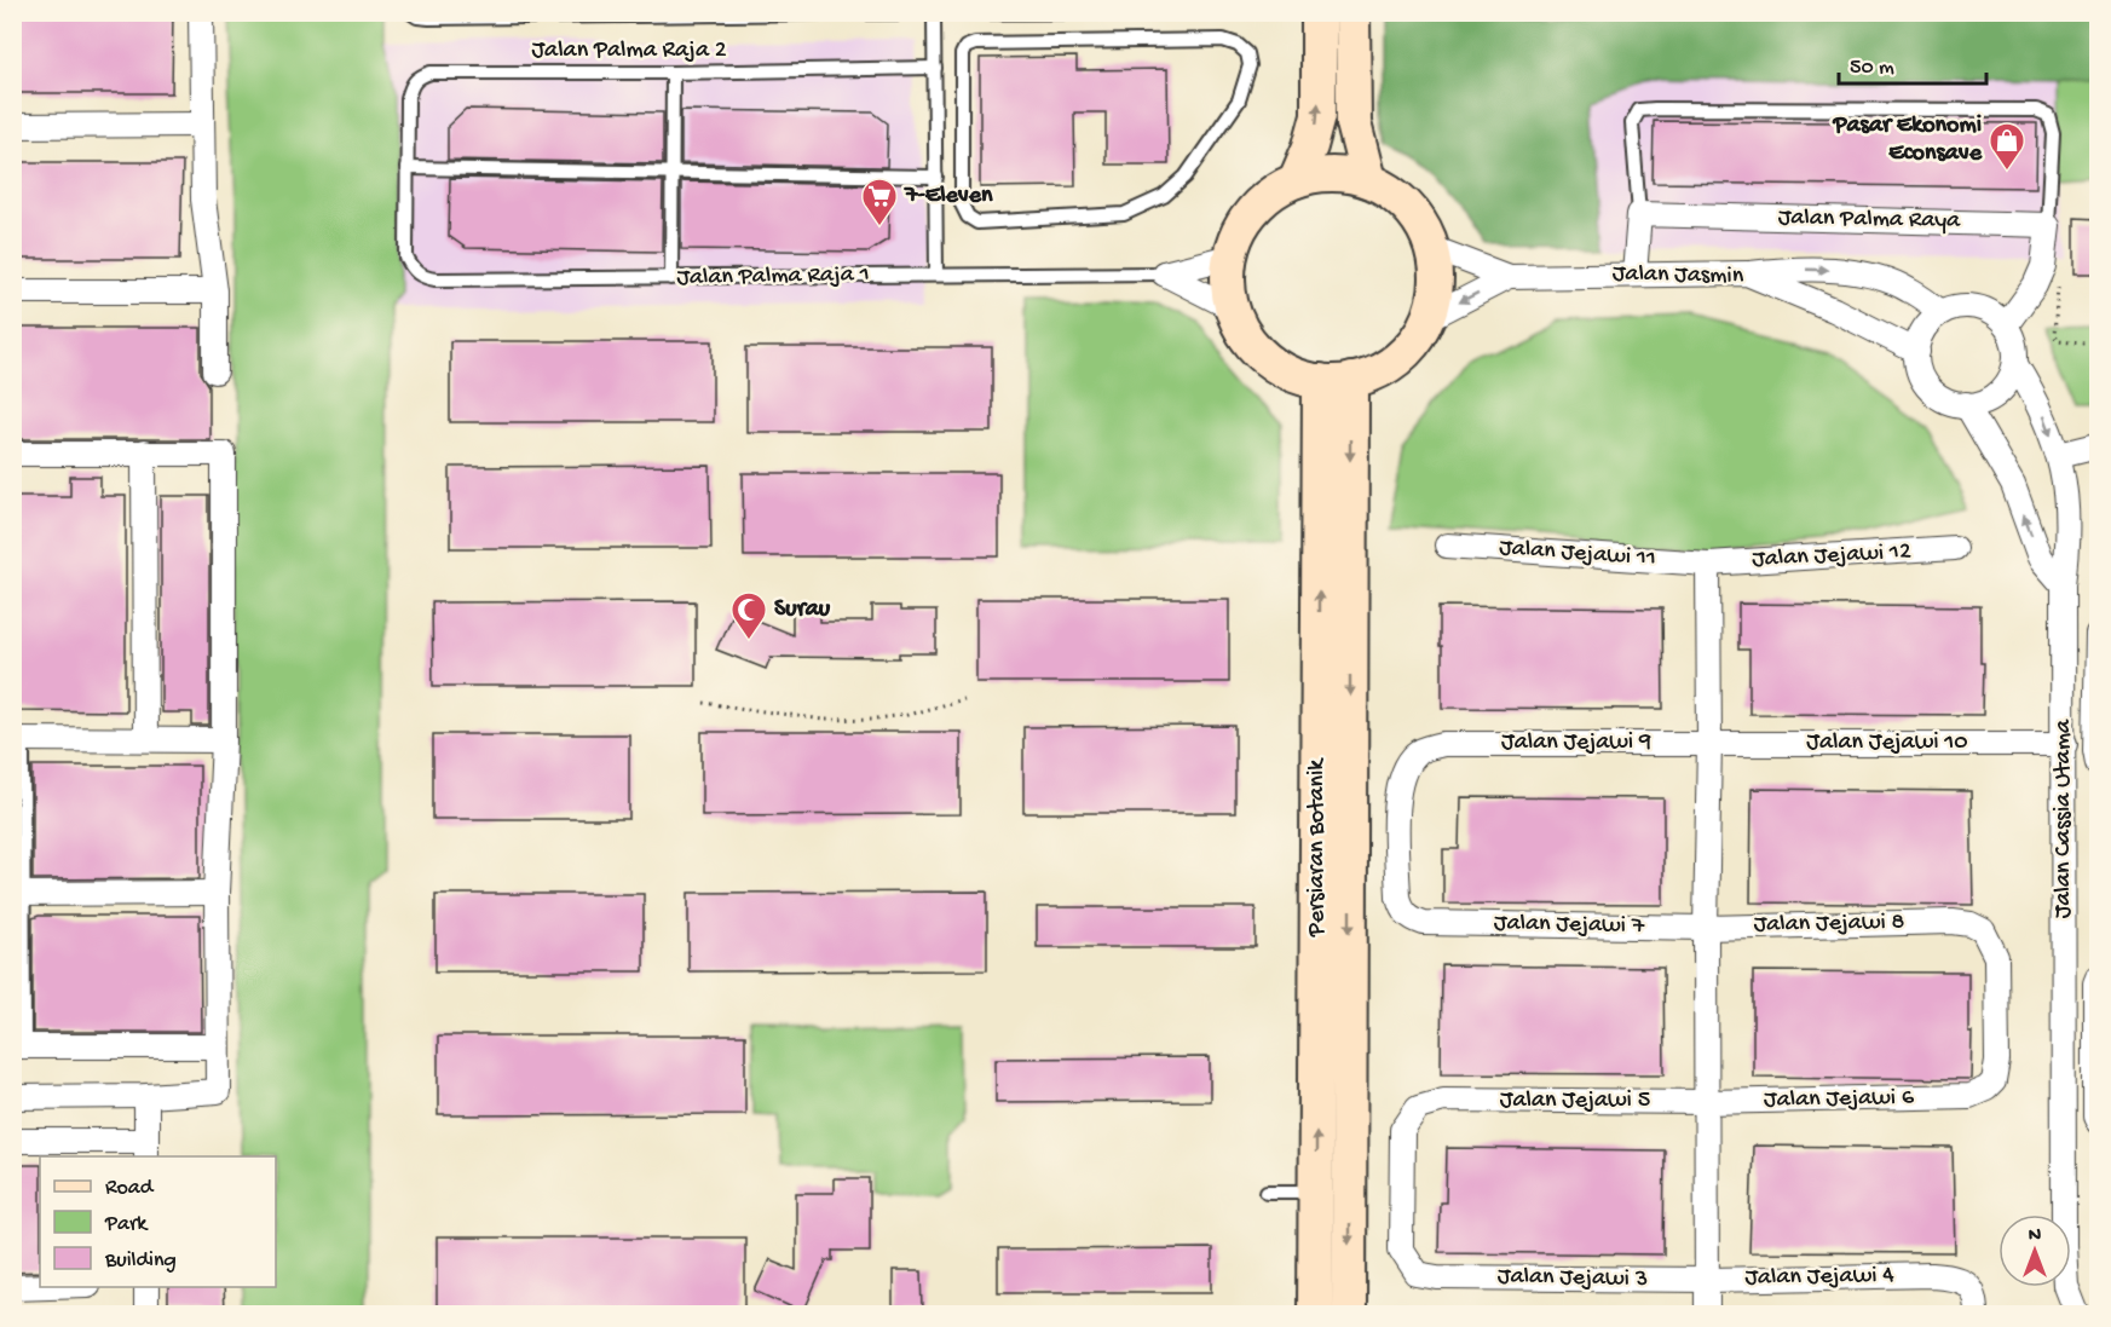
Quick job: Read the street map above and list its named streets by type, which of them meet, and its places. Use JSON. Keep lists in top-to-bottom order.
{
  "streets": {
    "street": [
      "Jalan Palma Raya",
      "Jalan Jasmin",
      "Jalan Palma Raja 1",
      "Jalan Jejawi 11",
      "Jalan Jejawi 12",
      "Jalan Jejawi 9",
      "Jalan Jejawi 10",
      "Jalan Cassia Utama",
      "Jalan Jejawi 8",
      "Jalan Jejawi 7",
      "Jalan Jejawi 6",
      "Jalan Jejawi 5",
      "Jalan Jejawi 4",
      "Jalan Jejawi 3"
    ],
    "lane": ["Jalan Palma Raja 2"]
  },
  "crossings": [
    ["Jalan Palma Raja 2", "Jalan Palma Raja 1"],
    ["Jalan Jasmin", "Jalan Palma Raja 1"],
    ["Jalan Jasmin", "Jalan Cassia Utama"],
    ["Jalan Jejawi 11", "Jalan Jejawi 12"],
    ["Jalan Jejawi 9", "Jalan Jejawi 10"],
    ["Jalan Jejawi 9", "Jalan Jejawi 7"],
    ["Jalan Jejawi 10", "Jalan Cassia Utama"],
    ["Jalan Jejawi 8", "Jalan Jejawi 7"],
    ["Jalan Jejawi 8", "Jalan Jejawi 6"],
    ["Jalan Jejawi 6", "Jalan Jejawi 5"],
    ["Jalan Jejawi 5", "Jalan Jejawi 3"],
    ["Jalan Jejawi 4", "Jalan Jejawi 3"]
  ],
  "places": {
    "shop": ["Pasar Ekonomi Econsave"],
    "supermarket": ["7-Eleven"],
    "mosque": ["Surau"]
  },
  "legend": ["Road", "Park", "Building"],
  "scale_bar": "50 m",
  "north": "top"
}
